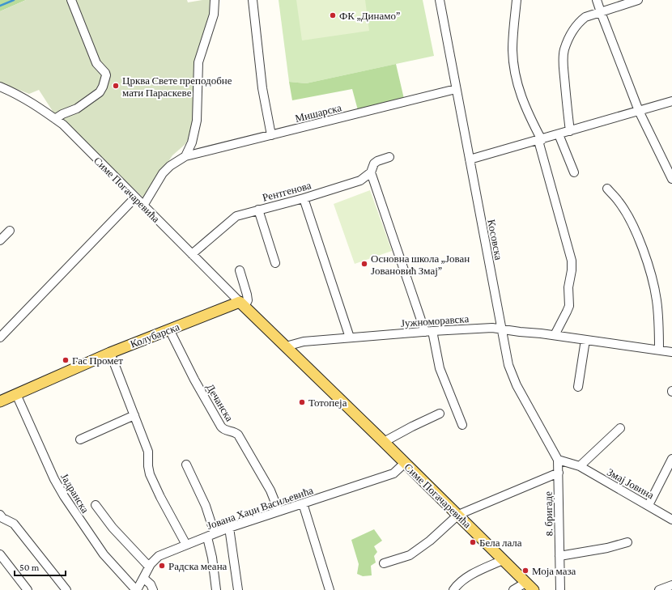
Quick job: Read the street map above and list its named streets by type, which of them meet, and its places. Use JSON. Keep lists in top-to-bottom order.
{
  "streets": {
    "main road": ["Симе Погачаревића", "Колубарска"],
    "street": [
      "Мишарска",
      "Рентгенова",
      "Косовска",
      "Јужноморавска",
      "Дечанска",
      "Змај Јовина",
      "Јадранска",
      "Јована Хаџи Васиљевића",
      "8. бригаде"
    ]
  },
  "crossings": [
    ["Мишарска", "Симе Погачаревића"],
    ["Мишарска", "Косовска"],
    ["Симе Погачаревића", "Рентгенова"],
    ["Симе Погачаревића", "Јужноморавска"],
    ["Симе Погачаревића", "Колубарска"],
    ["Симе Погачаревића", "Јована Хаџи Васиљевића"],
    ["Косовска", "Јужноморавска"],
    ["Косовска", "Змај Јовина"],
    ["Косовска", "8. бригаде"],
    ["Колубарска", "Дечанска"],
    ["Колубарска", "Јадранска"],
    ["Дечанска", "Јована Хаџи Васиљевића"],
    ["Јадранска", "Јована Хаџи Васиљевића"]
  ],
  "places": [
    "ФК „Динамо”",
    "Црква Свете преподобне мати Параскеве",
    "Основна школа „Јован Јовановић Змај”",
    "Гас Промет",
    "Тотопеја",
    "Бела лала",
    "Радска меана",
    "Моја маза"
  ],
  "scale_bar": "50 m"
}
